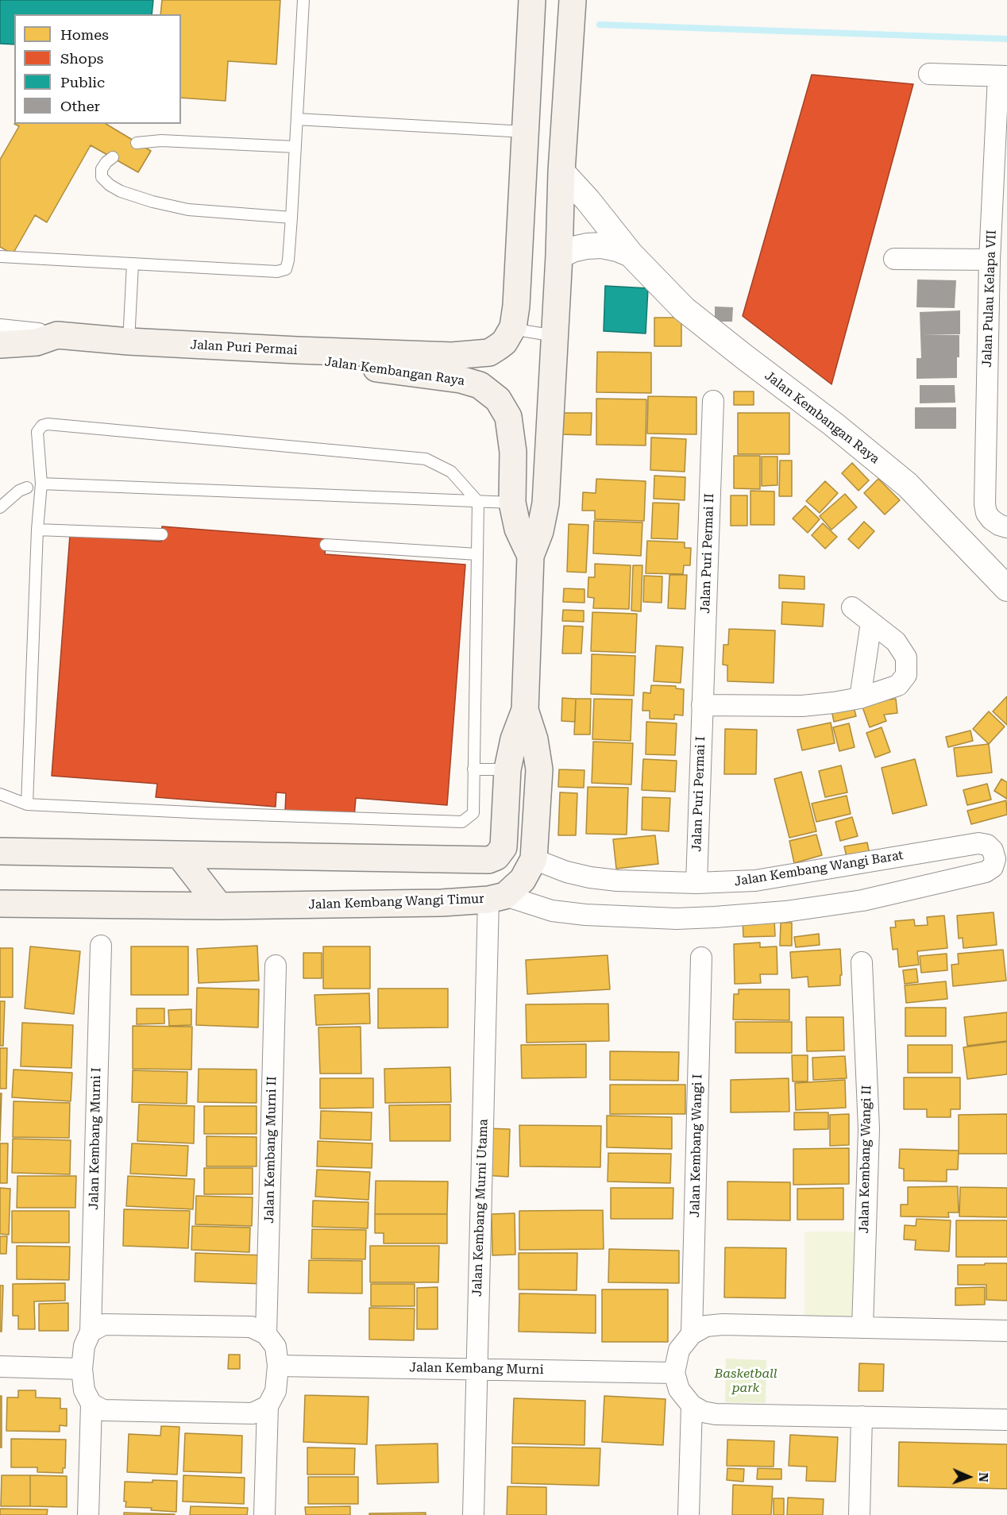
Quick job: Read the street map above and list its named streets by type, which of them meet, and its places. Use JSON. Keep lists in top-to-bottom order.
{
  "streets": {
    "main road": ["Jalan Puri Permai", "Jalan Kembangan Raya", "Jalan Kembang Wangi Timur"],
    "street": [
      "Jalan Pulau Kelapa VII",
      "Jalan Puri Permai II",
      "Jalan Puri Permai I",
      "Jalan Kembang Wangi Barat",
      "Jalan Kembang Murni I",
      "Jalan Kembang Wangi I",
      "Jalan Kembang Murni II",
      "Jalan Kembang Wangi II",
      "Jalan Kembang Murni Utama",
      "Jalan Kembang Murni"
    ]
  },
  "crossings": [
    ["Jalan Puri Permai", "Jalan Kembangan Raya"],
    ["Jalan Kembangan Raya", "Jalan Kembang Wangi Barat"],
    ["Jalan Kembangan Raya", "Jalan Kembang Wangi Timur"],
    ["Jalan Kembangan Raya", "Jalan Kembang Murni Utama"],
    ["Jalan Puri Permai II", "Jalan Puri Permai I"],
    ["Jalan Puri Permai I", "Jalan Kembang Wangi Barat"],
    ["Jalan Kembang Wangi Barat", "Jalan Kembang Wangi Timur"],
    ["Jalan Kembang Wangi Timur", "Jalan Kembang Murni Utama"],
    ["Jalan Kembang Murni Utama", "Jalan Kembang Murni"]
  ],
  "parks": ["Basketball park"],
  "legend": [
    "Homes",
    "Shops",
    "Public",
    "Other"
  ],
  "north": "right"
}
